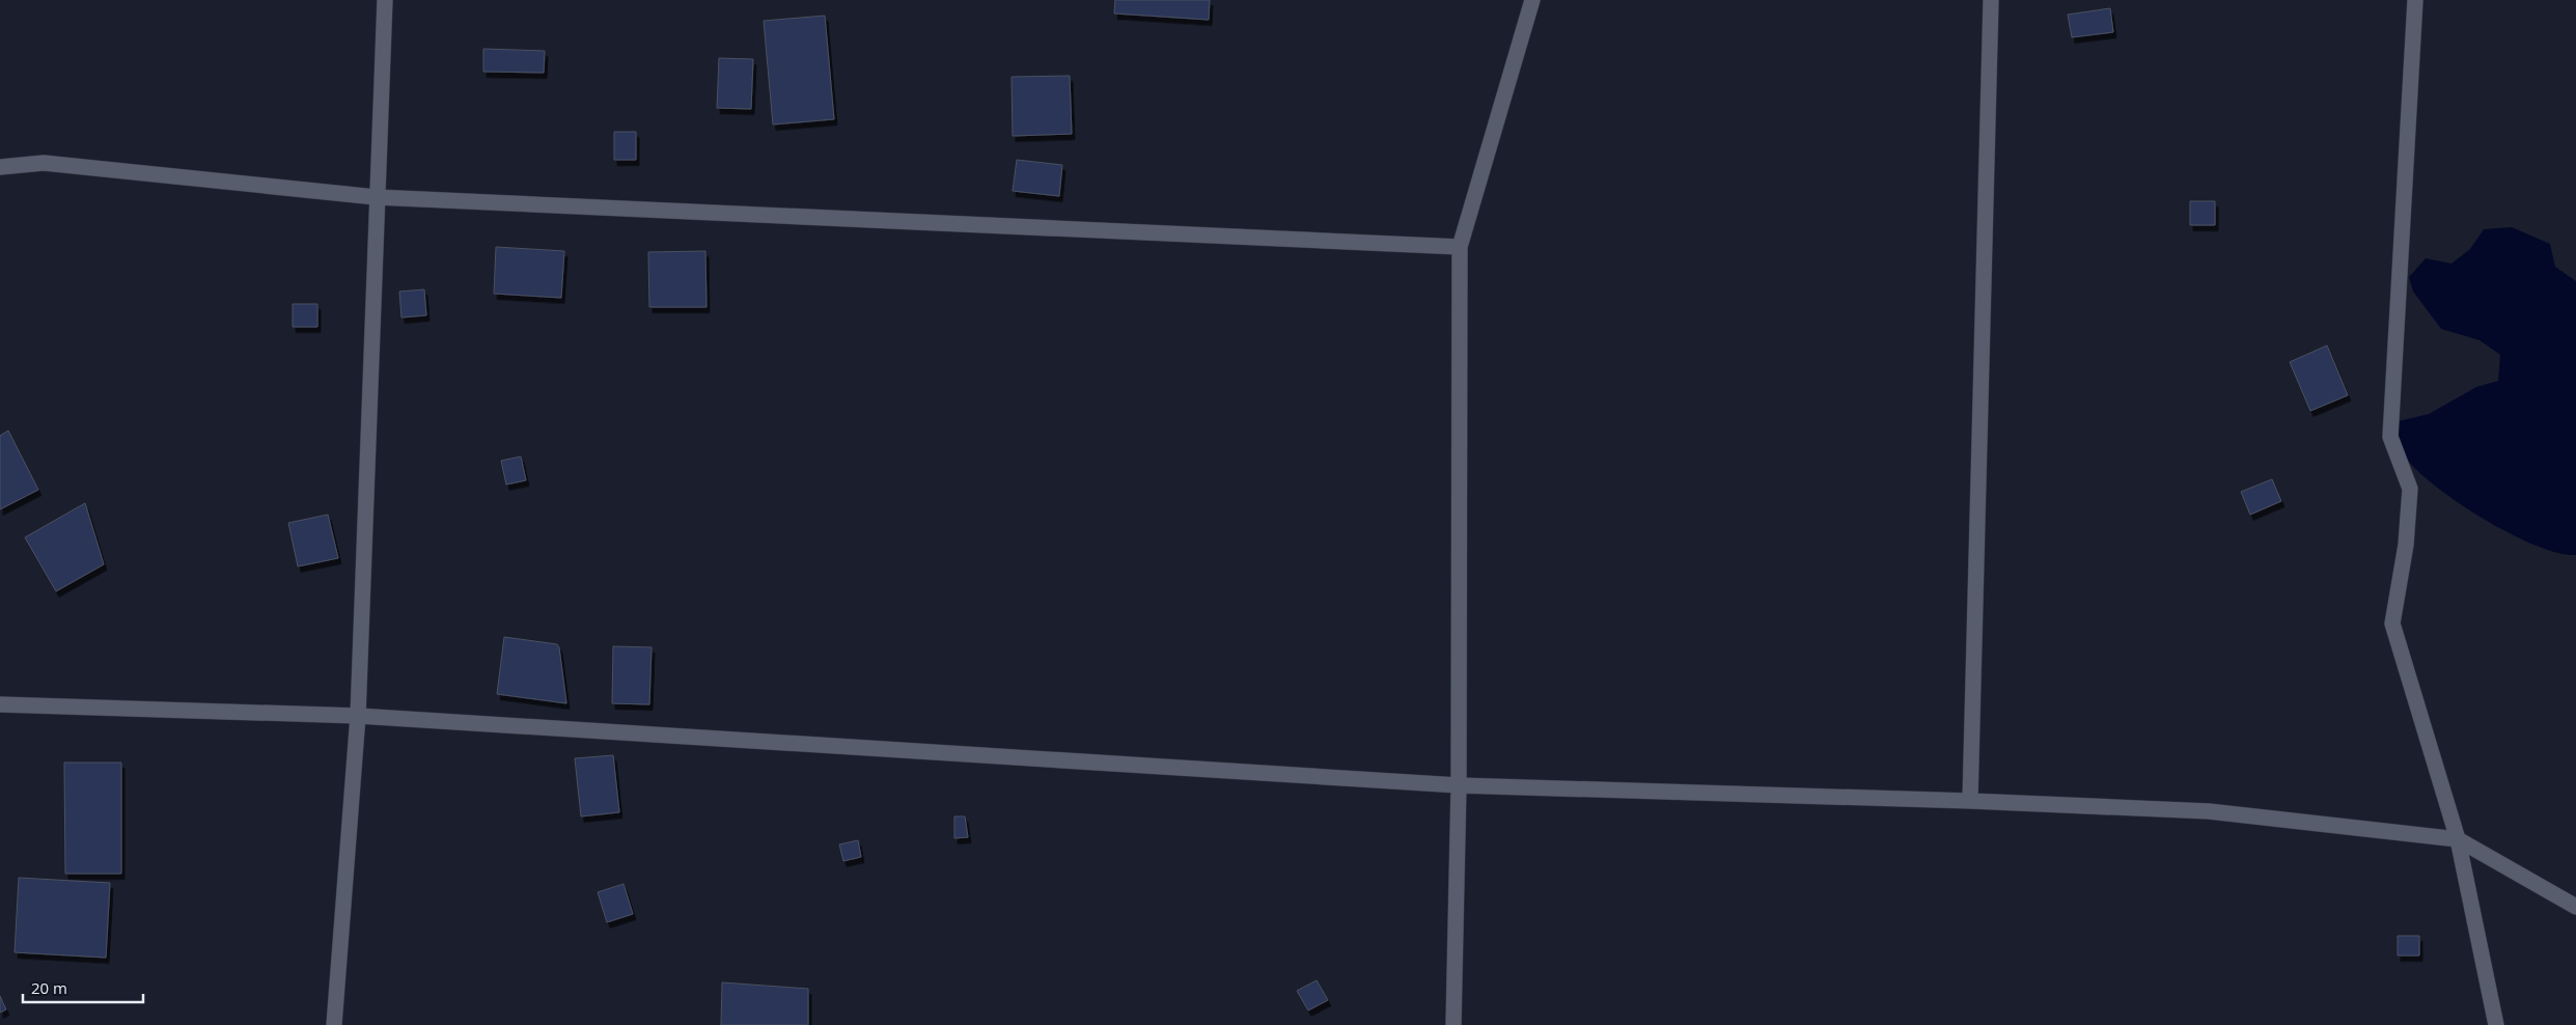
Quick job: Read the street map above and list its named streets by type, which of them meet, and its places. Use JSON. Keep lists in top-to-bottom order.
{
  "scale_bar": "20 m"
}
